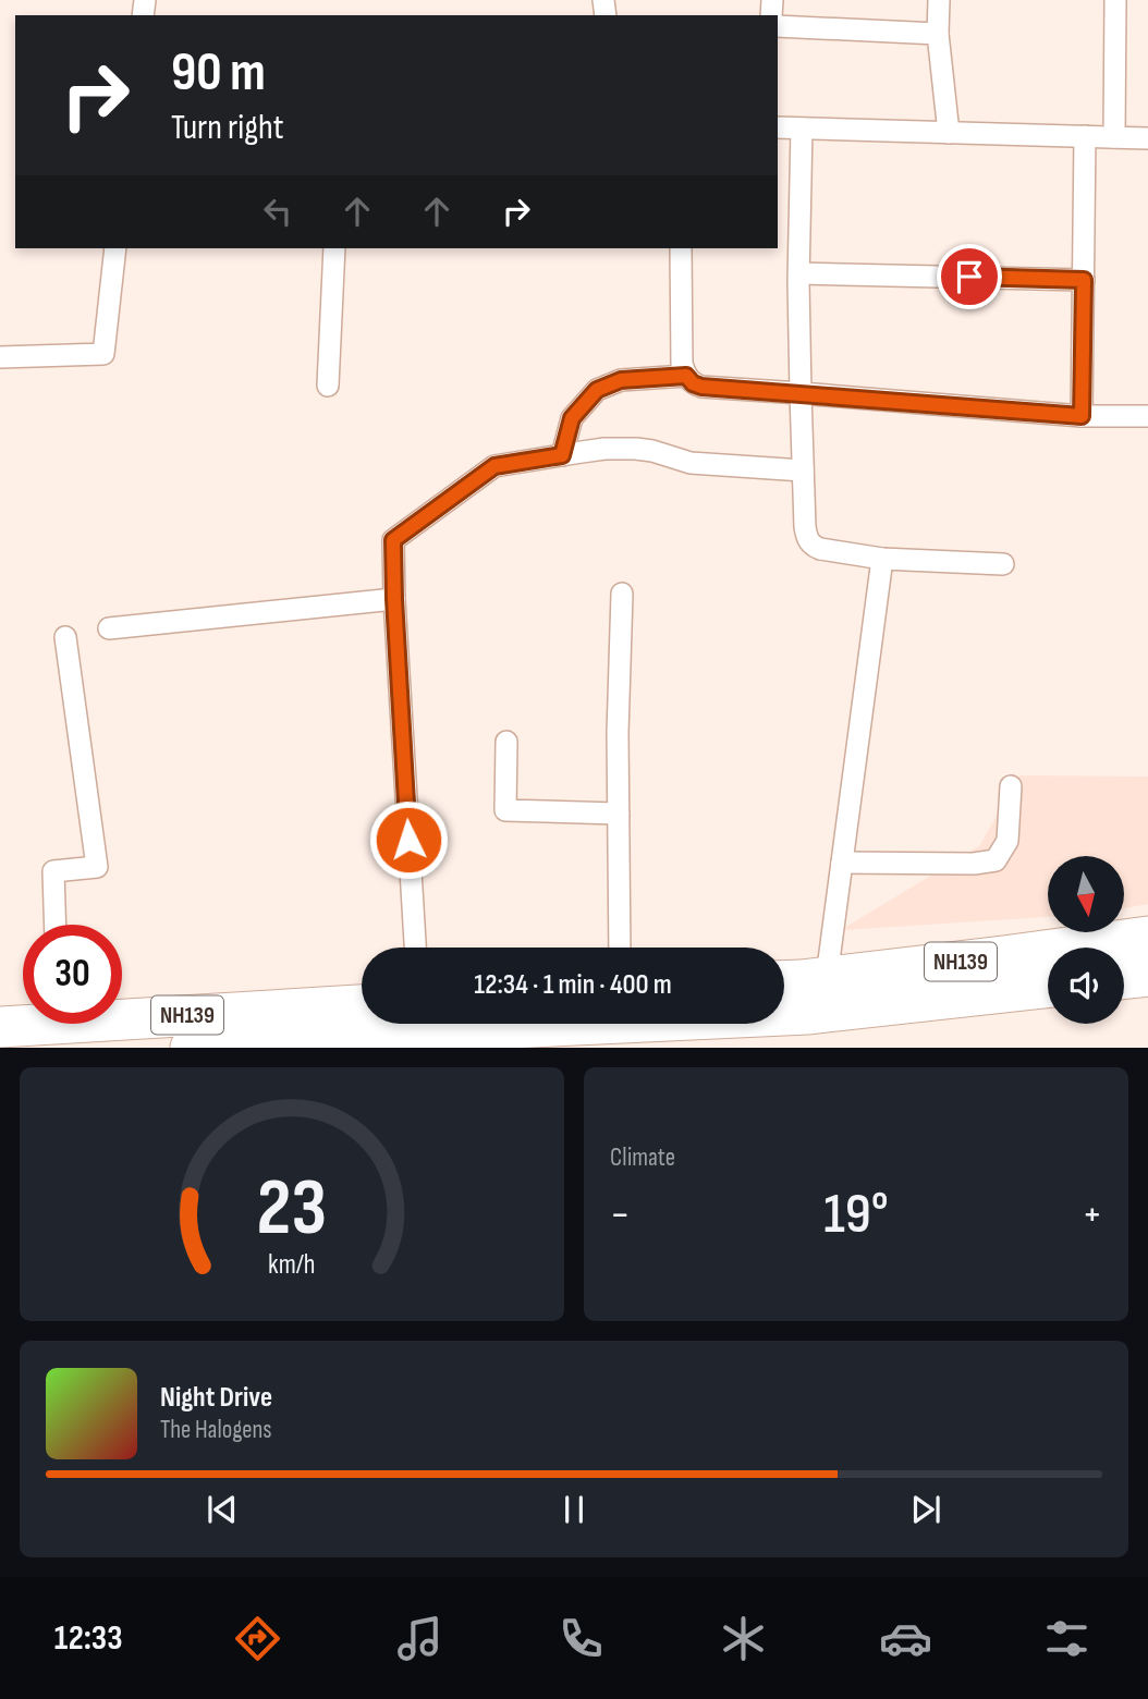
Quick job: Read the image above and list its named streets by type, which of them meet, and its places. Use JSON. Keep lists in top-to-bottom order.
{
  "streets": {
    "highway": ["NH139"]
  },
  "north": "bottom",
  "page": {
    "turn": ["90 m", "Turn right"],
    "limit": "30",
    "trip": "12:34 · 1 min · 400 m",
    "tile": "Climate",
    "heat": ["−", "19°", "+"],
    "song": ["Night Drive", "The Halogens"],
    "tabs": "12:33",
    "gauge": ["23", "km/h"]
  }
}
